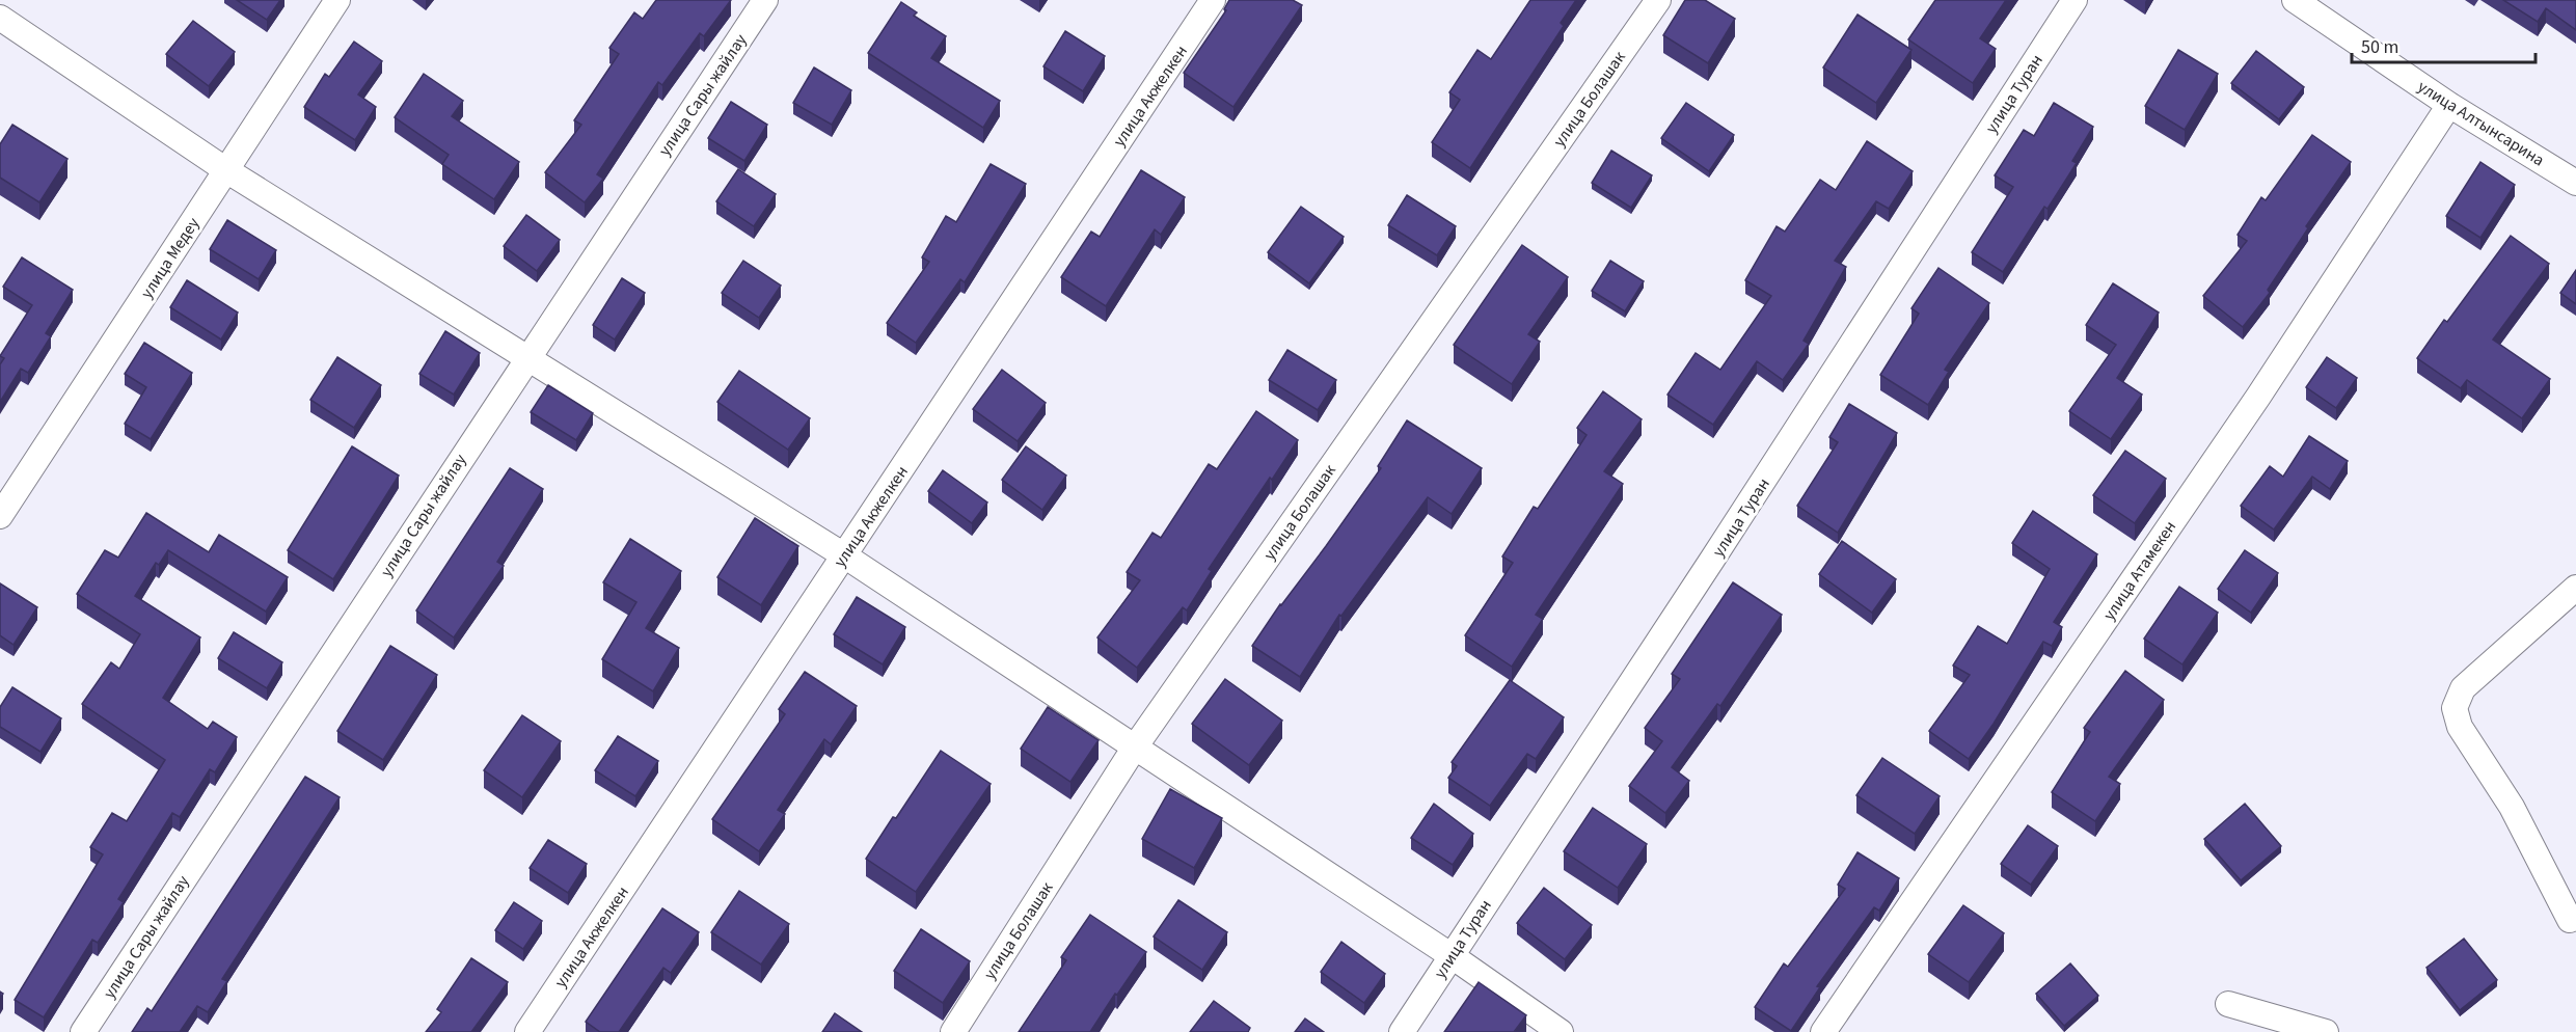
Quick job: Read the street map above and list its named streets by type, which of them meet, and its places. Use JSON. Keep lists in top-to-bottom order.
{
  "streets": {
    "street": [
      "улица Туран",
      "улица Сары жайлау",
      "улица Акжелкен",
      "улица Болашак",
      "улица Алтынсарина",
      "улица Медеу",
      "улица Атамекен"
    ]
  },
  "crossings": [
    ["улица Алтынсарина", "улица Атамекен"]
  ],
  "scale_bar": "50 m"
}
